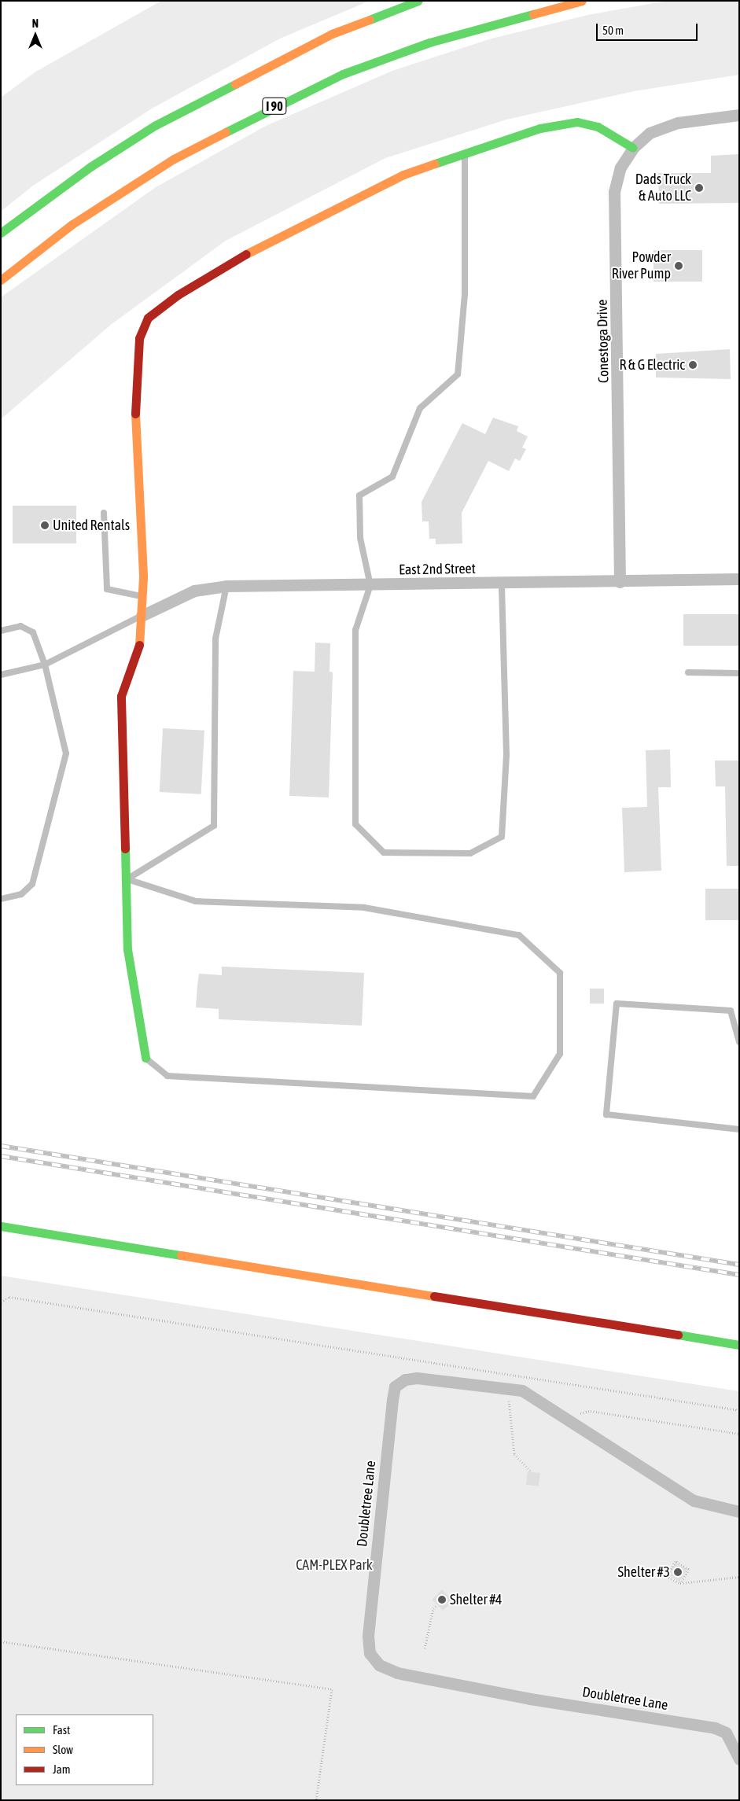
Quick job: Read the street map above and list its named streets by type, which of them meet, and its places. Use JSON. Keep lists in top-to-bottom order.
{
  "streets": {
    "main road": ["I 90"],
    "street": ["Conestoga Drive", "East 2nd Street", "Doubletree Lane"]
  },
  "crossings": [
    ["Conestoga Drive", "East 2nd Street"]
  ],
  "parks": ["CAM-PLEX Park"],
  "places": [
    "Dads Truck & Auto LLC",
    "Powder River Pump",
    "R & G Electric",
    "United Rentals",
    "Shelter #3",
    "Shelter #4"
  ],
  "legend": ["Fast", "Slow", "Jam"],
  "scale_bar": "50 m",
  "north": "top"
}
